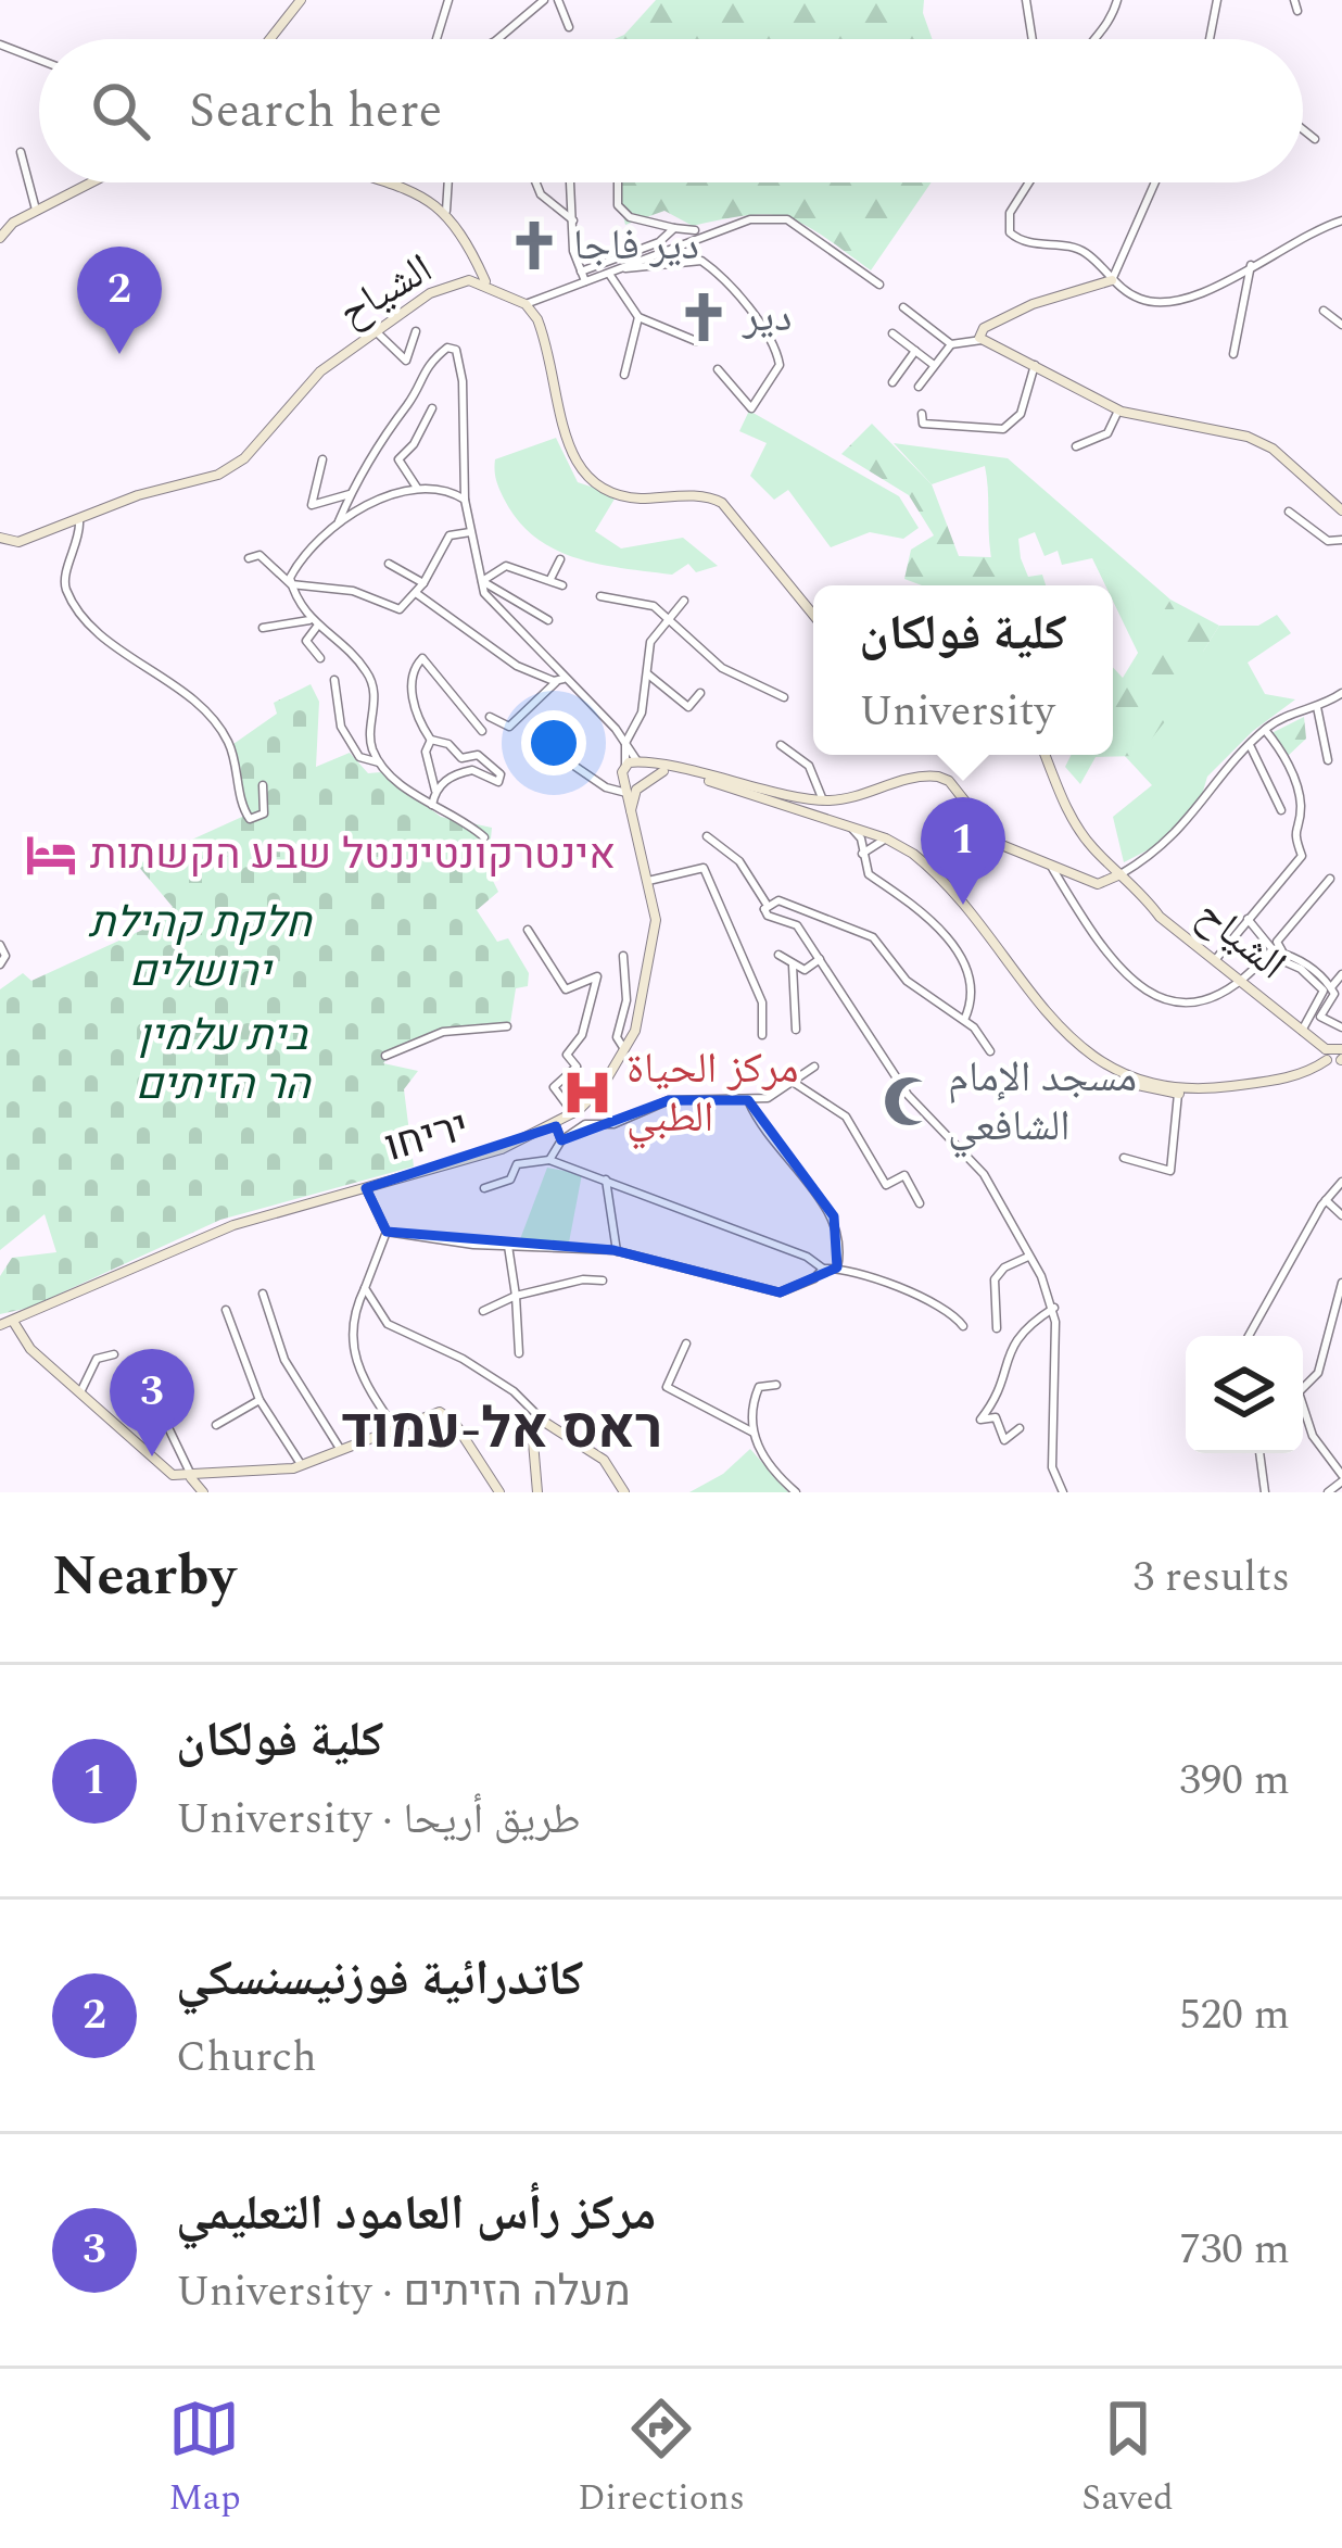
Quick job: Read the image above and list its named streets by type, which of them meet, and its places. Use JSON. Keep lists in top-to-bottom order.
{
  "streets": {
    "street": ["الشياح", "יריחו"]
  },
  "districts": ["ראס אל-עמוד"],
  "parks": ["חלקת קהילת ירושלים", "בית עלמין הר הזיתים"],
  "places": {
    "church": ["دير فاجا", "دير"],
    "hotel": ["אינטרקונטיננטל שבע הקשתות"],
    "hospital": ["مركز الحياة الطبي"],
    "mosque": ["مسجد الإمام الشافعي"]
  },
  "page": {
    "search": "Search here",
    "pins": ["2", "1", "3"],
    "popup": ["كلية فولكان", "University"],
    "heading": ["Nearby", "3 results"],
    "list": [
      {
        "mark": "1",
        "name": "كلية فولكان",
        "note": "University · طريق أريحا",
        "value": "390 m"
      },
      {
        "mark": "2",
        "name": "كاتدرائية فوزنيسنسكي",
        "note": "Church",
        "value": "520 m"
      },
      {
        "mark": "3",
        "name": "مركز رأس العامود التعليمي",
        "note": "University · מעלה הזיתים",
        "value": "730 m"
      }
    ],
    "nav": ["Map", "Directions", "Saved"]
  }
}
